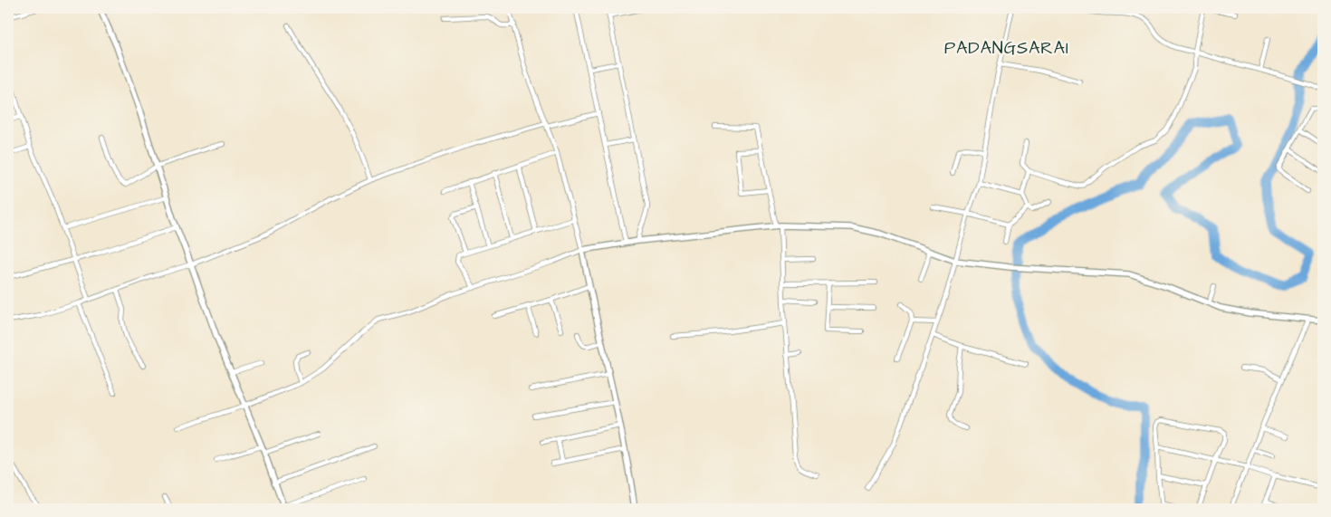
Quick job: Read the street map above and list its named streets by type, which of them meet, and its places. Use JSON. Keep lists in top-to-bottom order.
{
  "districts": ["PADANGSARAI"]
}
